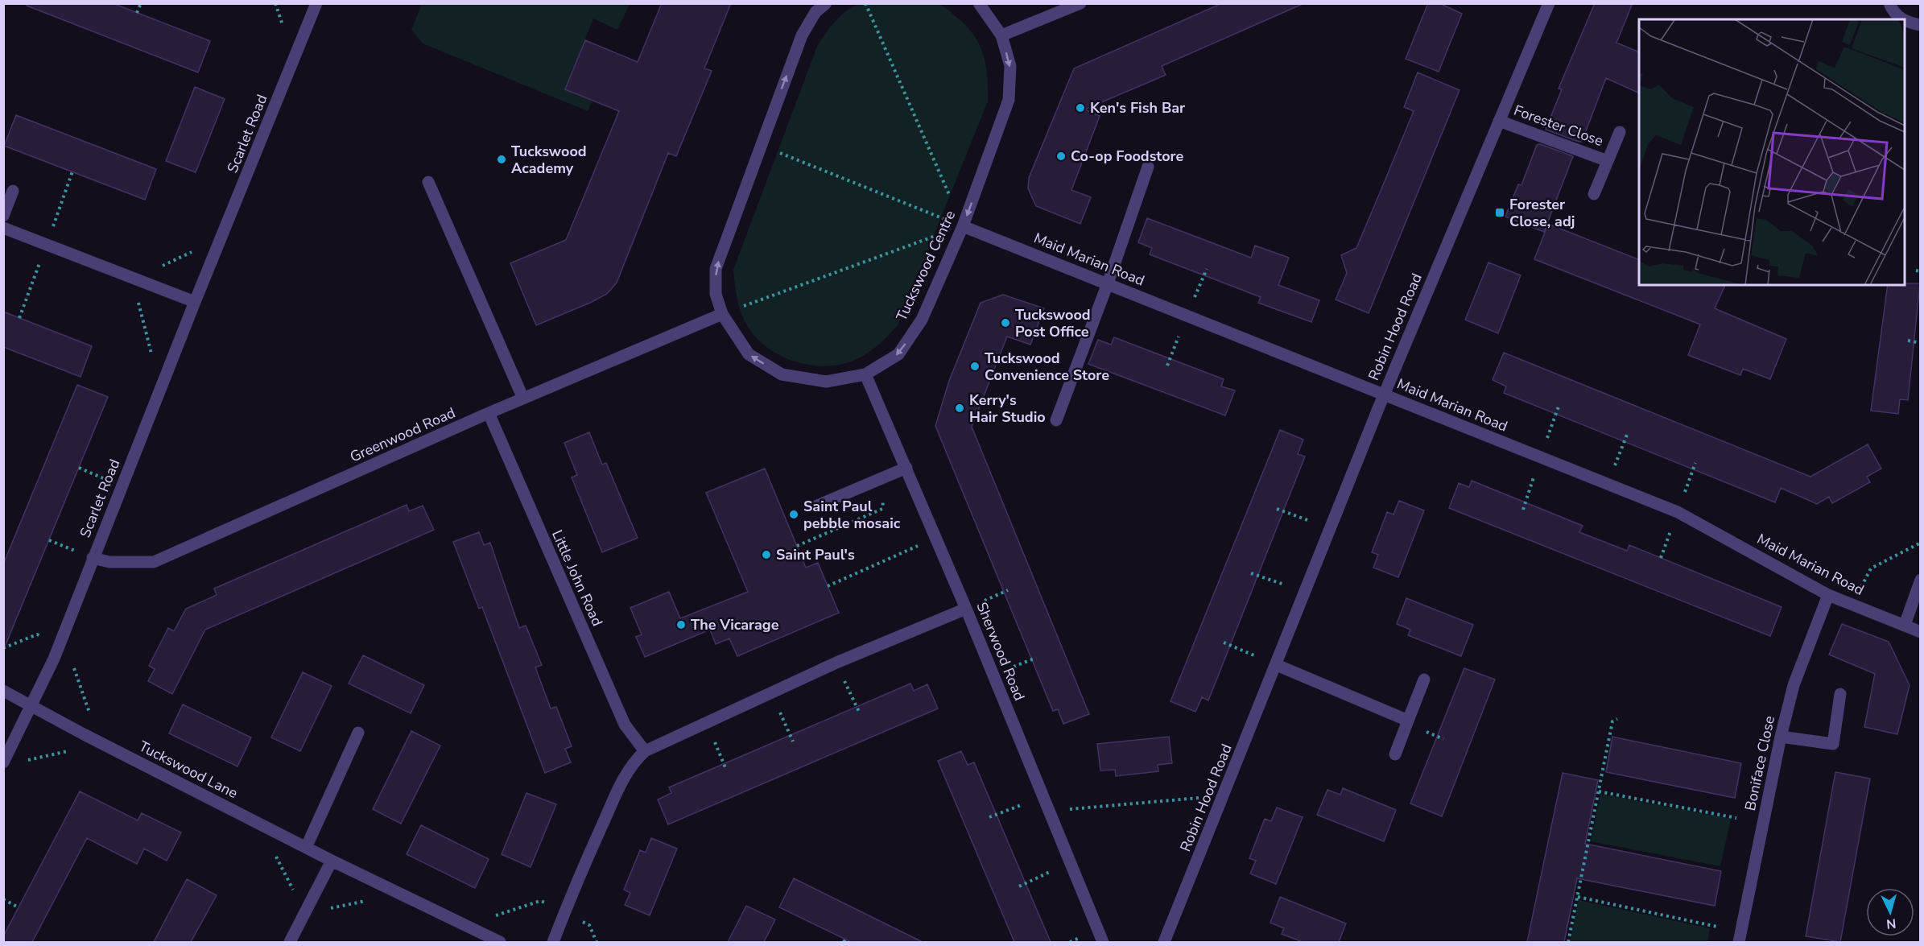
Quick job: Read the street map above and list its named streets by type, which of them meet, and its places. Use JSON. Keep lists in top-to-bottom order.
{
  "streets": {
    "street": [
      "Forester Close",
      "Scarlet Road",
      "Maid Marian Road",
      "Tuckswood Centre",
      "Robin Hood Road",
      "Greenwood Road",
      "Little John Road",
      "Sherwood Road",
      "Boniface Close",
      "Tuckswood Lane"
    ]
  },
  "crossings": [
    ["Forester Close", "Robin Hood Road"],
    ["Scarlet Road", "Greenwood Road"],
    ["Scarlet Road", "Tuckswood Lane"],
    ["Maid Marian Road", "Tuckswood Centre"],
    ["Maid Marian Road", "Robin Hood Road"],
    ["Maid Marian Road", "Boniface Close"],
    ["Tuckswood Centre", "Greenwood Road"],
    ["Tuckswood Centre", "Sherwood Road"],
    ["Greenwood Road", "Little John Road"]
  ],
  "places": {
    "other": [
      "Ken's Fish Bar",
      "Co-op Foodstore",
      "Tuckswood Academy",
      "Tuckswood Post Office",
      "Tuckswood Convenience Store",
      "Kerry's Hair Studio",
      "Saint Paul pebble mosaic",
      "Saint Paul's",
      "The Vicarage"
    ],
    "transit": ["Forester Close, adj"]
  },
  "north": "bottom"
}
